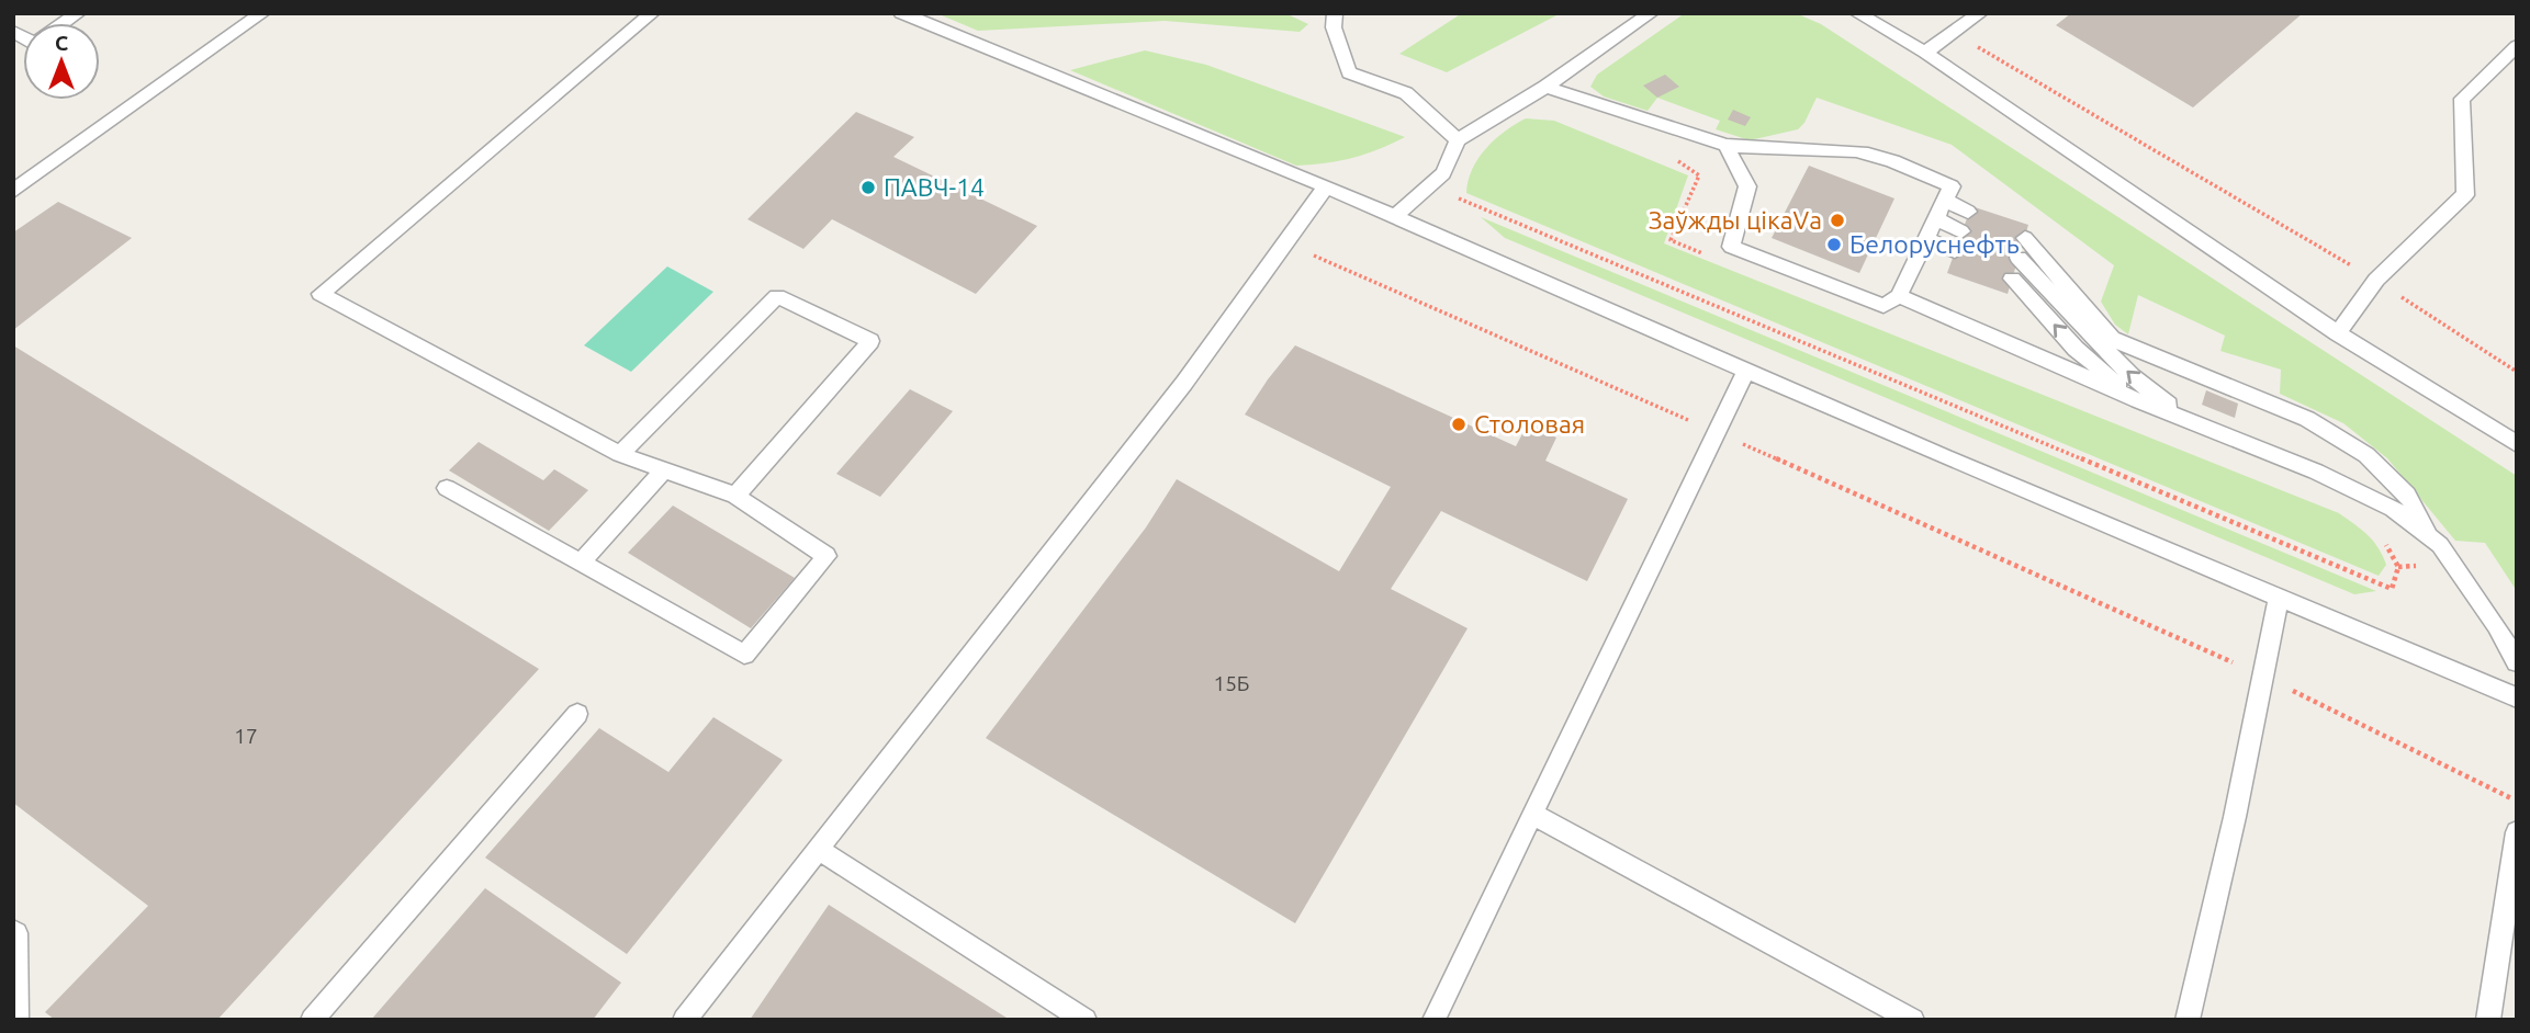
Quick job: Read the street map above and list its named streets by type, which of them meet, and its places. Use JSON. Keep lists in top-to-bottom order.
{
  "places": [
    "ПАВЧ-14",
    "Заўжды цікаVа",
    "Белоруснефть",
    "Столовая"
  ],
  "house_numbers": ["15Б", "17"],
  "north": "top"
}
